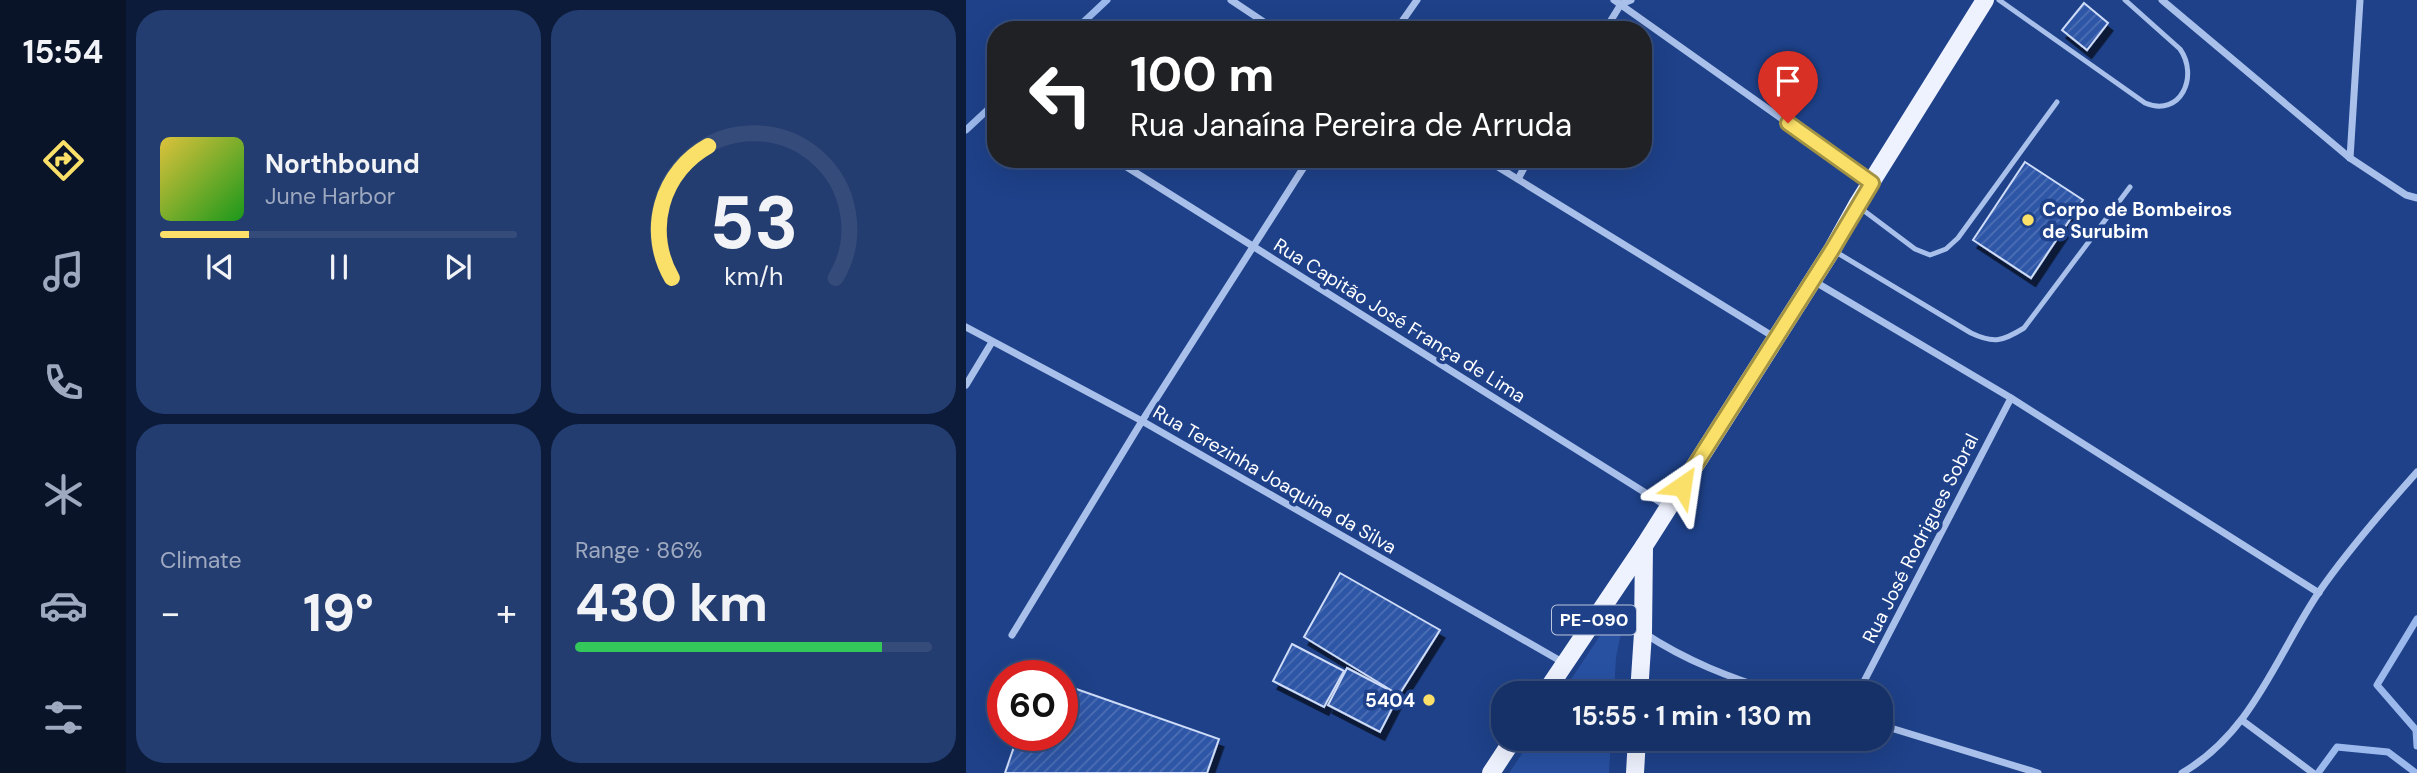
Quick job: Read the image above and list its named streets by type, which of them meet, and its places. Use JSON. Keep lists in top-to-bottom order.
{
  "streets": {
    "main road": ["PE-090"],
    "street": ["Rua Capitão José França de Lima", "Rua Terezinha Joaquina da Silva", "Rua José Rodrigues Sobral"]
  },
  "crossings": [
    ["Rua Capitão José França de Lima", "PE-090"],
    ["Rua Terezinha Joaquina da Silva", "PE-090"]
  ],
  "places": ["Corpo de Bombeiros de Surubim", "5404"],
  "page": {
    "tabs": "15:54",
    "turn": ["100 m", "Rua Janaína Pereira de Arruda"],
    "song": ["Northbound", "June Harbor"],
    "tile": [
      "Climate",
      ["Range · 86%", "430 km"]
    ],
    "heat": ["−", "19°", "+"],
    "limit": "60",
    "trip": "15:55 · 1 min · 130 m",
    "gauge": ["53", "km/h"]
  }
}
